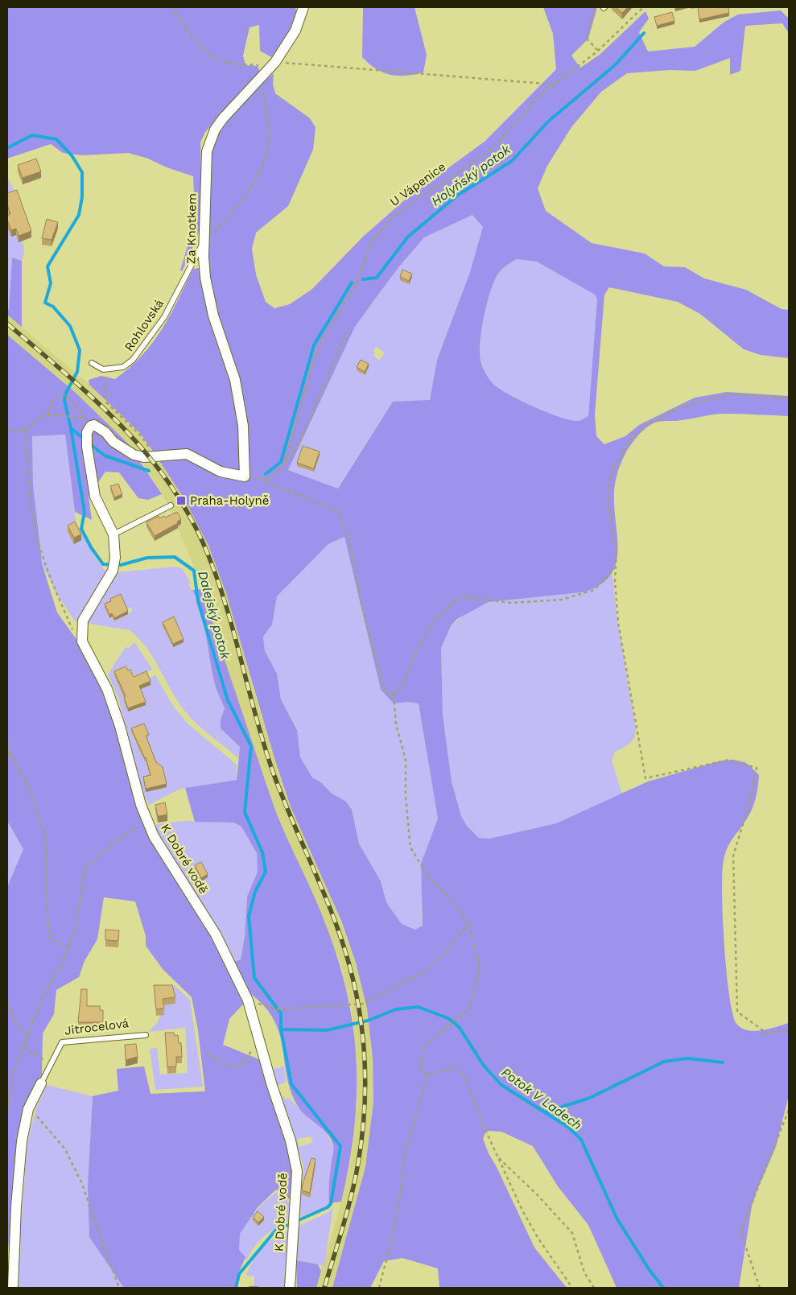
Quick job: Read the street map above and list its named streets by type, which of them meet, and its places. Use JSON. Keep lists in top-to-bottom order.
{
  "streets": {
    "street": ["Za Knotkem", "K Dobré vodě", "Jitrocelová"],
    "lane": ["Rohlovská"],
    "path": ["U Vápenice"]
  },
  "crossings": [
    ["Za Knotkem", "Rohlovská"]
  ],
  "water": ["Holyňský potok", "Dalejský potok", "Potok V Ladech"],
  "places": {
    "transit": ["Praha-Holyně"]
  }
}
